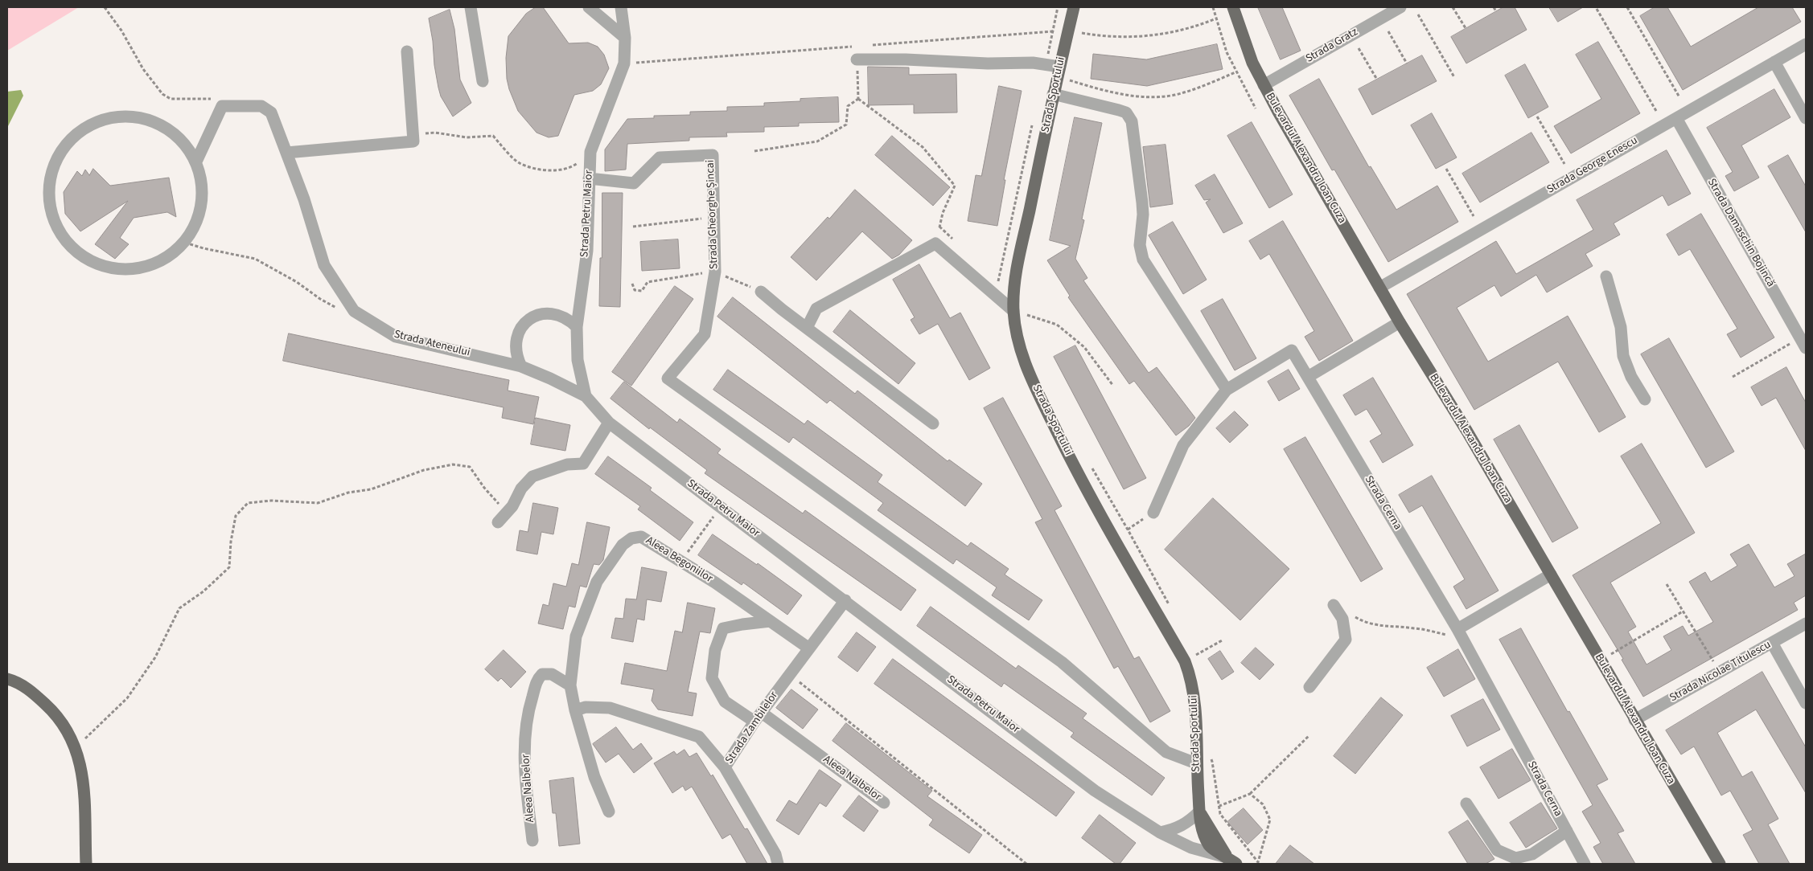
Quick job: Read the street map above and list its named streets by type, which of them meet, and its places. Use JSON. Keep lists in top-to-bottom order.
{
  "streets": {
    "main road": ["Strada Sportului", "Bulevardul Alexandru Ioan Cuza", "Strada Petru Maior"],
    "street": [
      "Strada Gratz",
      "Strada George Enescu",
      "Strada Gheorghe Șincai",
      "Strada Damaschin Bojincă",
      "Strada Ateneului",
      "Strada Cerna",
      "Aleea Begoniilor",
      "Strada Nicolae Titulescu",
      "Strada Zambilelor",
      "Aleea Nalbelor"
    ]
  },
  "crossings": [
    ["Strada Gratz", "Bulevardul Alexandru Ioan Cuza"],
    ["Strada Sportului", "Strada Petru Maior"],
    ["Strada Sportului", "Strada Gheorghe Șincai"],
    ["Bulevardul Alexandru Ioan Cuza", "Strada George Enescu"],
    ["Bulevardul Alexandru Ioan Cuza", "Strada Nicolae Titulescu"],
    ["Strada George Enescu", "Strada Damaschin Bojincă"],
    ["Strada Petru Maior", "Strada Gheorghe Șincai"],
    ["Strada Petru Maior", "Strada Ateneului"],
    ["Strada Petru Maior", "Strada Zambilelor"],
    ["Aleea Begoniilor", "Strada Zambilelor"],
    ["Aleea Begoniilor", "Aleea Nalbelor"],
    ["Strada Zambilelor", "Aleea Nalbelor"]
  ]
}
